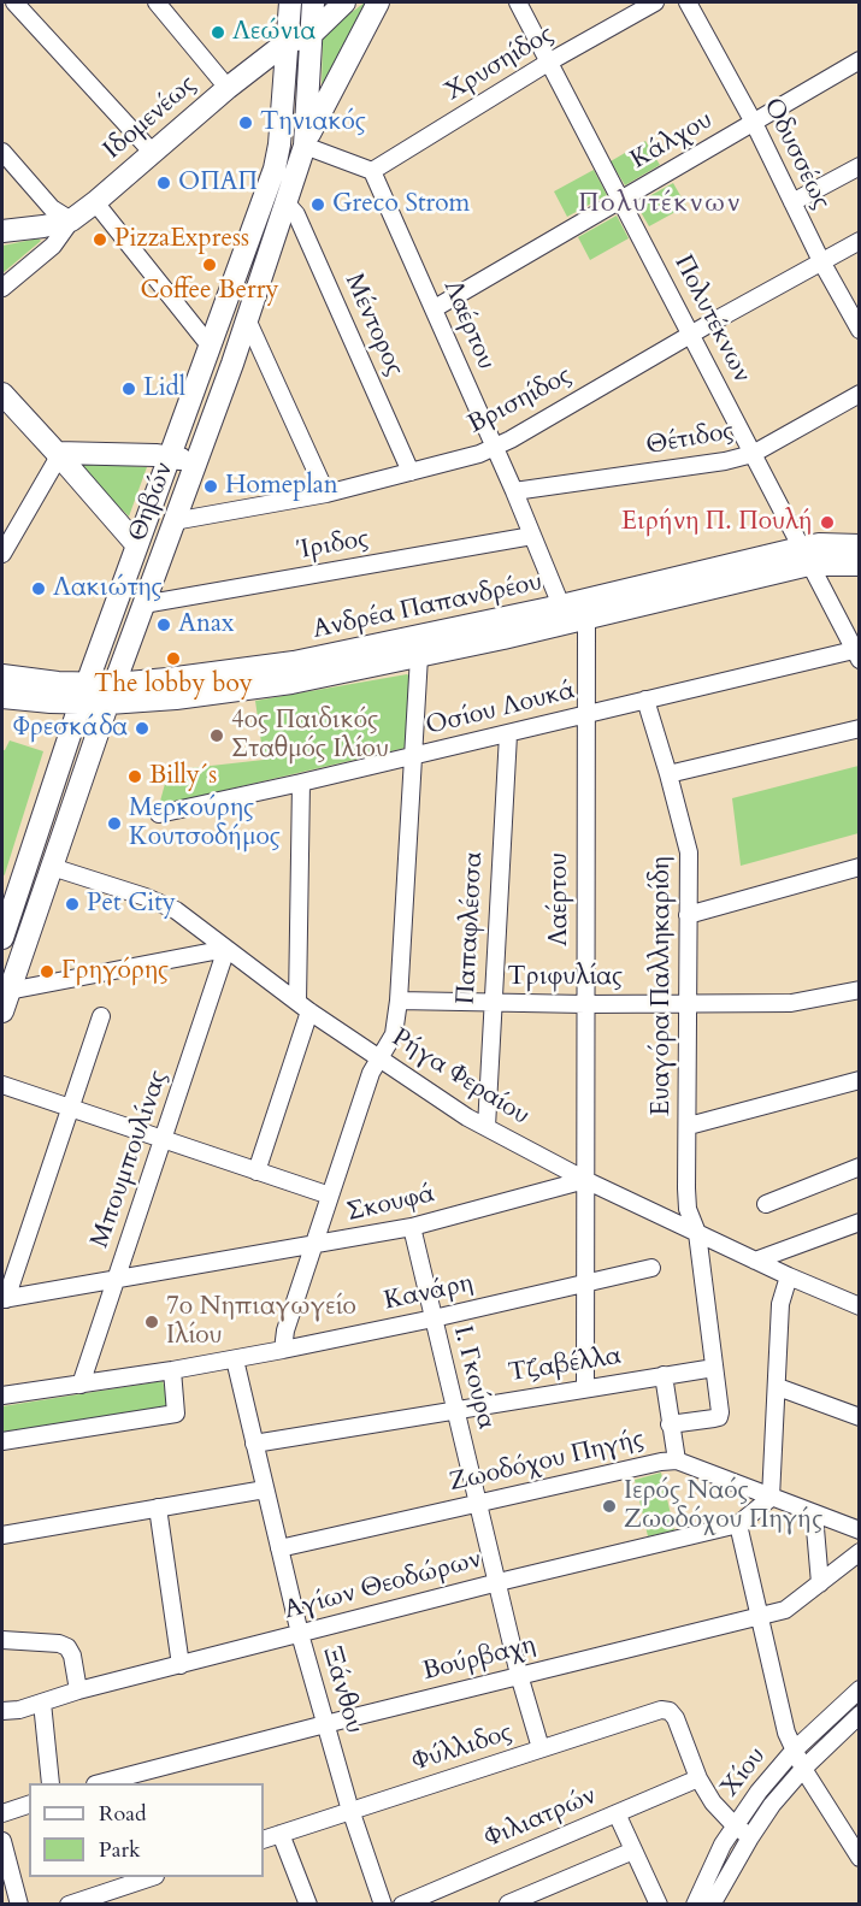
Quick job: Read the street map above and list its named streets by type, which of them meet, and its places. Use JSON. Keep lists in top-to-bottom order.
{
  "streets": {
    "main road": ["Ιδομενέως", "Θηβών", "Ανδρέα Παπανδρέου"],
    "street": [
      "Χρυσηίδος",
      "Κάλχου",
      "Οδυσσέως",
      "Πολυτέκνων",
      "Μέντορος",
      "Λαέρτου",
      "Βρισηίδος",
      "Θέτιδος",
      "Ίριδος",
      "Οσίου Λουκά",
      "Παπαφλέσσα",
      "Τριφυλίας",
      "Ευαγόρα Παλληκαρίδη",
      "Ρήγα Φεραίου",
      "Μπουμπουλίνας",
      "Σκουφά",
      "Κανάρη",
      "Τζαβέλλα",
      "Ι. Γκούρα",
      "Ζωοδόχου Πηγής",
      "Αγίων Θεοδώρων",
      "Βούρβαχη",
      "Ξάνθου",
      "Φύλλιδος",
      "Χίου",
      "Φιλιατρών"
    ]
  },
  "crossings": [
    ["Χρυσηίδος", "Πολυτέκνων"],
    ["Χρυσηίδος", "Λαέρτου"],
    ["Ιδομενέως", "Θηβών"],
    ["Κάλχου", "Οδυσσέως"],
    ["Κάλχου", "Πολυτέκνων"],
    ["Κάλχου", "Λαέρτου"],
    ["Οδυσσέως", "Βρισηίδος"],
    ["Πολυτέκνων", "Βρισηίδος"],
    ["Πολυτέκνων", "Θέτιδος"],
    ["Πολυτέκνων", "Ανδρέα Παπανδρέου"],
    ["Πολυτέκνων", "Οσίου Λουκά"],
    ["Μέντορος", "Βρισηίδος"],
    ["Μέντορος", "Θηβών"],
    ["Λαέρτου", "Βρισηίδος"],
    ["Λαέρτου", "Θέτιδος"],
    ["Λαέρτου", "Ίριδος"],
    ["Λαέρτου", "Ανδρέα Παπανδρέου"],
    ["Λαέρτου", "Οσίου Λουκά"],
    ["Λαέρτου", "Τριφυλίας"],
    ["Λαέρτου", "Ρήγα Φεραίου"],
    ["Λαέρτου", "Σκουφά"],
    ["Βρισηίδος", "Θηβών"],
    ["Θηβών", "Ίριδος"],
    ["Θηβών", "Ανδρέα Παπανδρέου"],
    ["Θηβών", "Ρήγα Φεραίου"],
    ["Οσίου Λουκά", "Παπαφλέσσα"],
    ["Οσίου Λουκά", "Ευαγόρα Παλληκαρίδη"],
    ["Παπαφλέσσα", "Τριφυλίας"],
    ["Παπαφλέσσα", "Ρήγα Φεραίου"],
    ["Τριφυλίας", "Ευαγόρα Παλληκαρίδη"],
    ["Ευαγόρα Παλληκαρίδη", "Ρήγα Φεραίου"],
    ["Ευαγόρα Παλληκαρίδη", "Τζαβέλλα"],
    ["Ρήγα Φεραίου", "Μπουμπουλίνας"],
    ["Ρήγα Φεραίου", "Σκουφά"],
    ["Μπουμπουλίνας", "Σκουφά"],
    ["Μπουμπουλίνας", "Κανάρη"],
    ["Σκουφά", "Ι. Γκούρα"],
    ["Κανάρη", "Ι. Γκούρα"],
    ["Κανάρη", "Ξάνθου"],
    ["Τζαβέλλα", "Ι. Γκούρα"],
    ["Τζαβέλλα", "Ξάνθου"],
    ["Ι. Γκούρα", "Ζωοδόχου Πηγής"],
    ["Ι. Γκούρα", "Αγίων Θεοδώρων"],
    ["Ι. Γκούρα", "Βούρβαχη"],
    ["Ι. Γκούρα", "Φύλλιδος"],
    ["Ζωοδόχου Πηγής", "Αγίων Θεοδώρων"],
    ["Ζωοδόχου Πηγής", "Ξάνθου"],
    ["Αγίων Θεοδώρων", "Ξάνθου"],
    ["Βούρβαχη", "Ξάνθου"],
    ["Ξάνθου", "Φύλλιδος"],
    ["Φύλλιδος", "Φιλιατρών"]
  ],
  "districts": ["Πολυτέκνων"],
  "places": [
    "Λεώνια",
    "Τηνιακός",
    "ΟΠΑΠ",
    "Greco Strom",
    "PizzaExpress",
    "Coffee Berry",
    "Lidl",
    "Homeplan",
    "Ειρήνη Π. Πουλή",
    "Λακιώτης",
    "Anax",
    "The lobby boy",
    "Φρεσκάδα",
    "4ος Παιδικός Σταθμός Ιλίου",
    "Billy´s",
    "Μερκούρης Κουτσοδήμος",
    "Pet City",
    "Γρηγόρης",
    "7ο Νηπιαγωγείο Ιλίου",
    "Ιερός Ναός Ζωοδόχου Πηγής"
  ],
  "legend": ["Road", "Park"]
}
